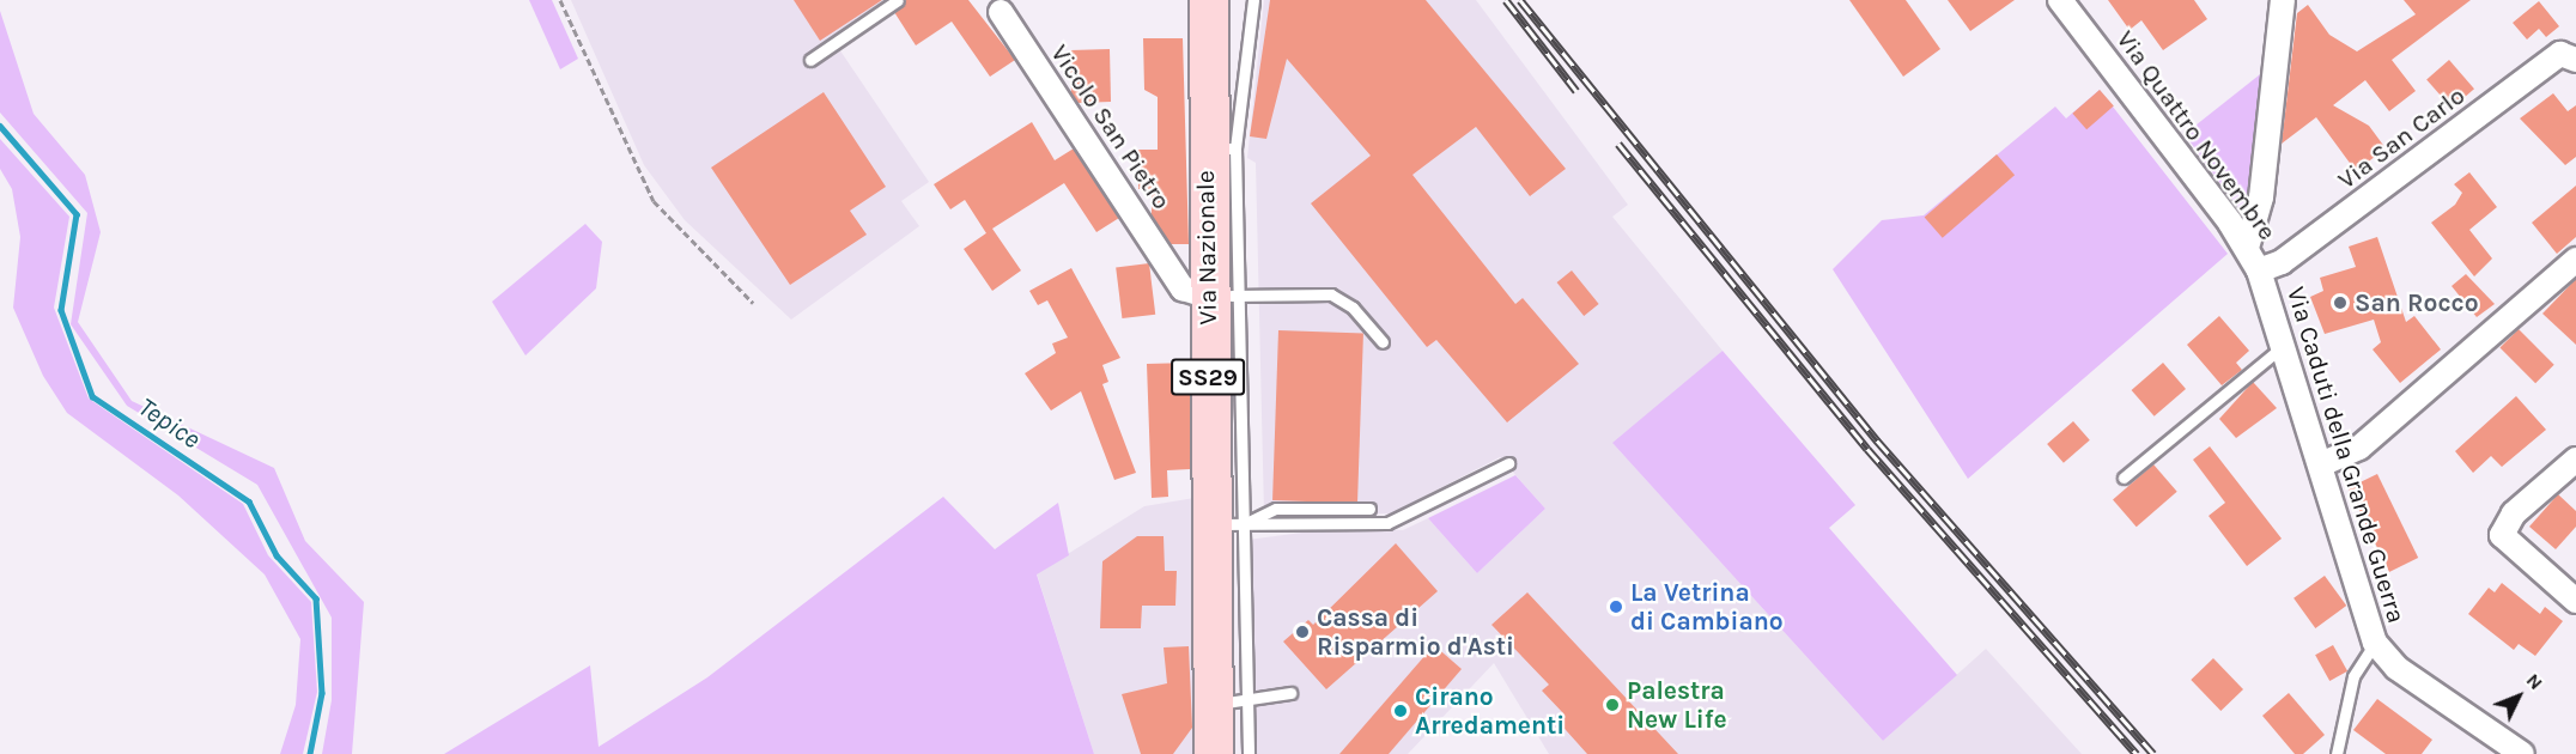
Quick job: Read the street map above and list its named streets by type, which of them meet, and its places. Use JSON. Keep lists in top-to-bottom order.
{
  "streets": {
    "main road": ["Via Nazionale", "SS29"],
    "street": [
      "Vicolo San Pietro",
      "Via Quattro Novembre",
      "Via San Carlo",
      "Via Caduti della Grande Guerra"
    ]
  },
  "crossings": [
    ["Vicolo San Pietro", "Via Nazionale"],
    ["Via Quattro Novembre", "Via San Carlo"],
    ["Via Quattro Novembre", "Via Caduti della Grande Guerra"],
    ["Via San Carlo", "Via Caduti della Grande Guerra"]
  ],
  "water": ["Tepice"],
  "places": [
    "San Rocco",
    "La Vetrina di Cambiano",
    "Cassa di Risparmio d'Asti",
    "Palestra New Life",
    "Cirano Arredamenti"
  ],
  "north": "top right"
}
